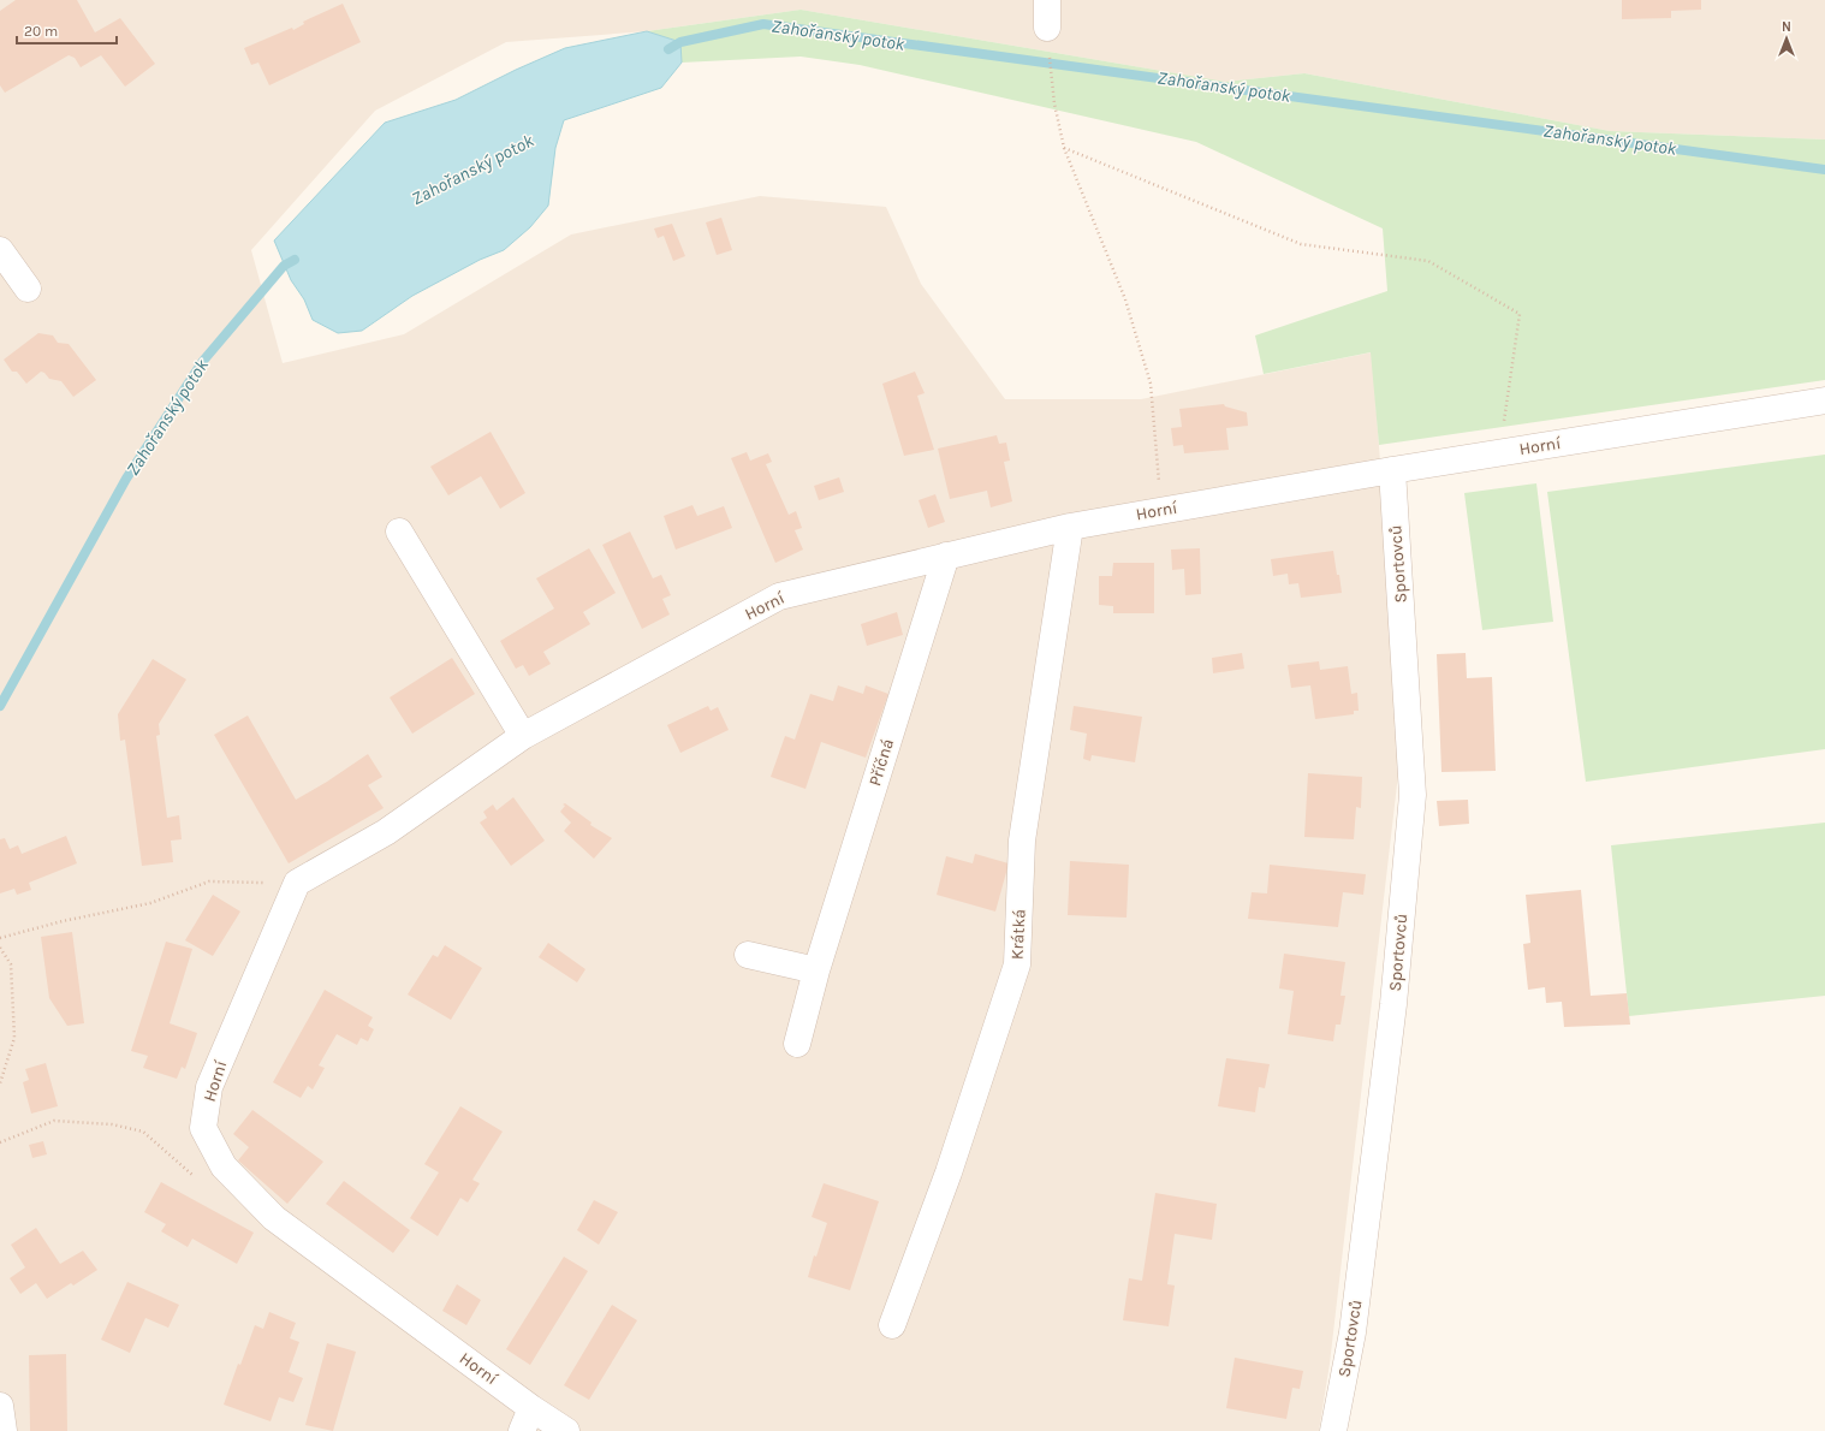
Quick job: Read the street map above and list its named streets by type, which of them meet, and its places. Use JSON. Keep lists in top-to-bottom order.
{
  "streets": {
    "street": [
      "Horní",
      "Sportovců",
      "Příčná",
      "Krátká"
    ]
  },
  "crossings": [
    ["Horní", "Sportovců"],
    ["Horní", "Příčná"],
    ["Horní", "Krátká"]
  ],
  "water": ["Zahořanský potok"],
  "scale_bar": "20 m",
  "north": "top"
}
